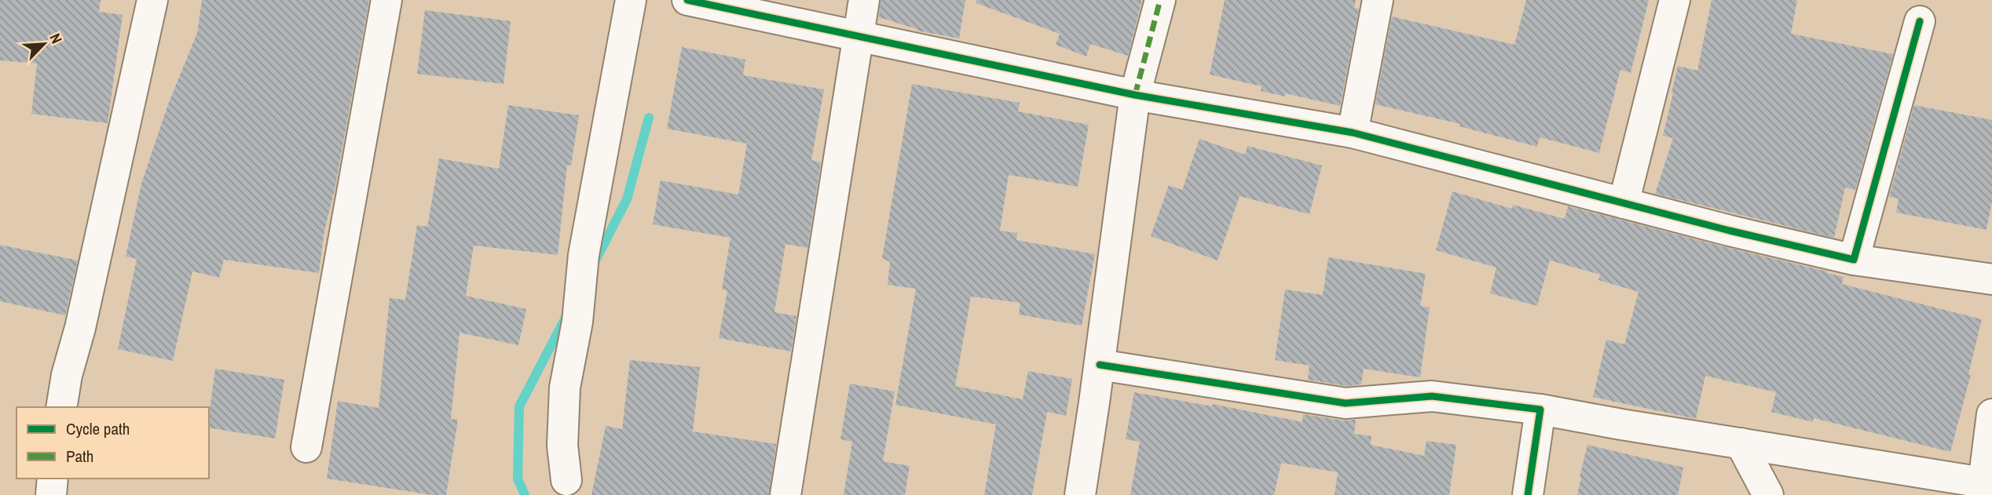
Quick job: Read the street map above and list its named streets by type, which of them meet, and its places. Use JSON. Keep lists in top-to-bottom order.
{
  "legend": ["Cycle path", "Path"],
  "north": "top right"
}
